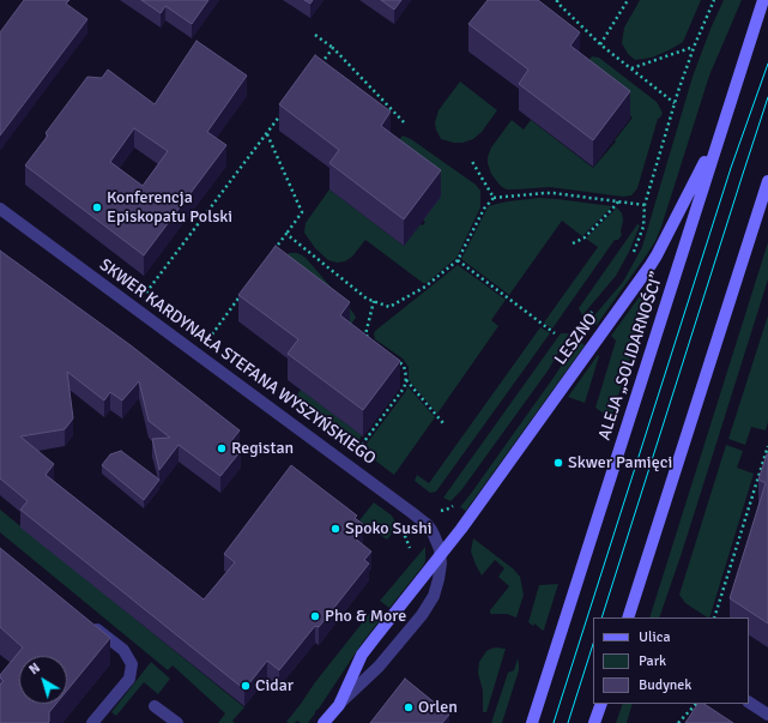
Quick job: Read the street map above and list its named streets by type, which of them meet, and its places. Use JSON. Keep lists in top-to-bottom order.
{
  "streets": {
    "main road": ["LESZNO", "ALEJA „SOLIDARNOŚCI”"],
    "street": ["SKWER KARDYNAŁA STEFANA WYSZYŃSKIEGO"]
  },
  "crossings": [
    ["LESZNO", "ALEJA „SOLIDARNOŚCI”"],
    ["LESZNO", "SKWER KARDYNAŁA STEFANA WYSZYŃSKIEGO"]
  ],
  "places": [
    "Konferencja Episkopatu Polski",
    "Registan",
    "Skwer Pamięci",
    "Spoko Sushi",
    "Pho & More",
    "Cidar",
    "Orlen"
  ],
  "legend": ["Ulica", "Park", "Budynek"],
  "north": "top left"
}
